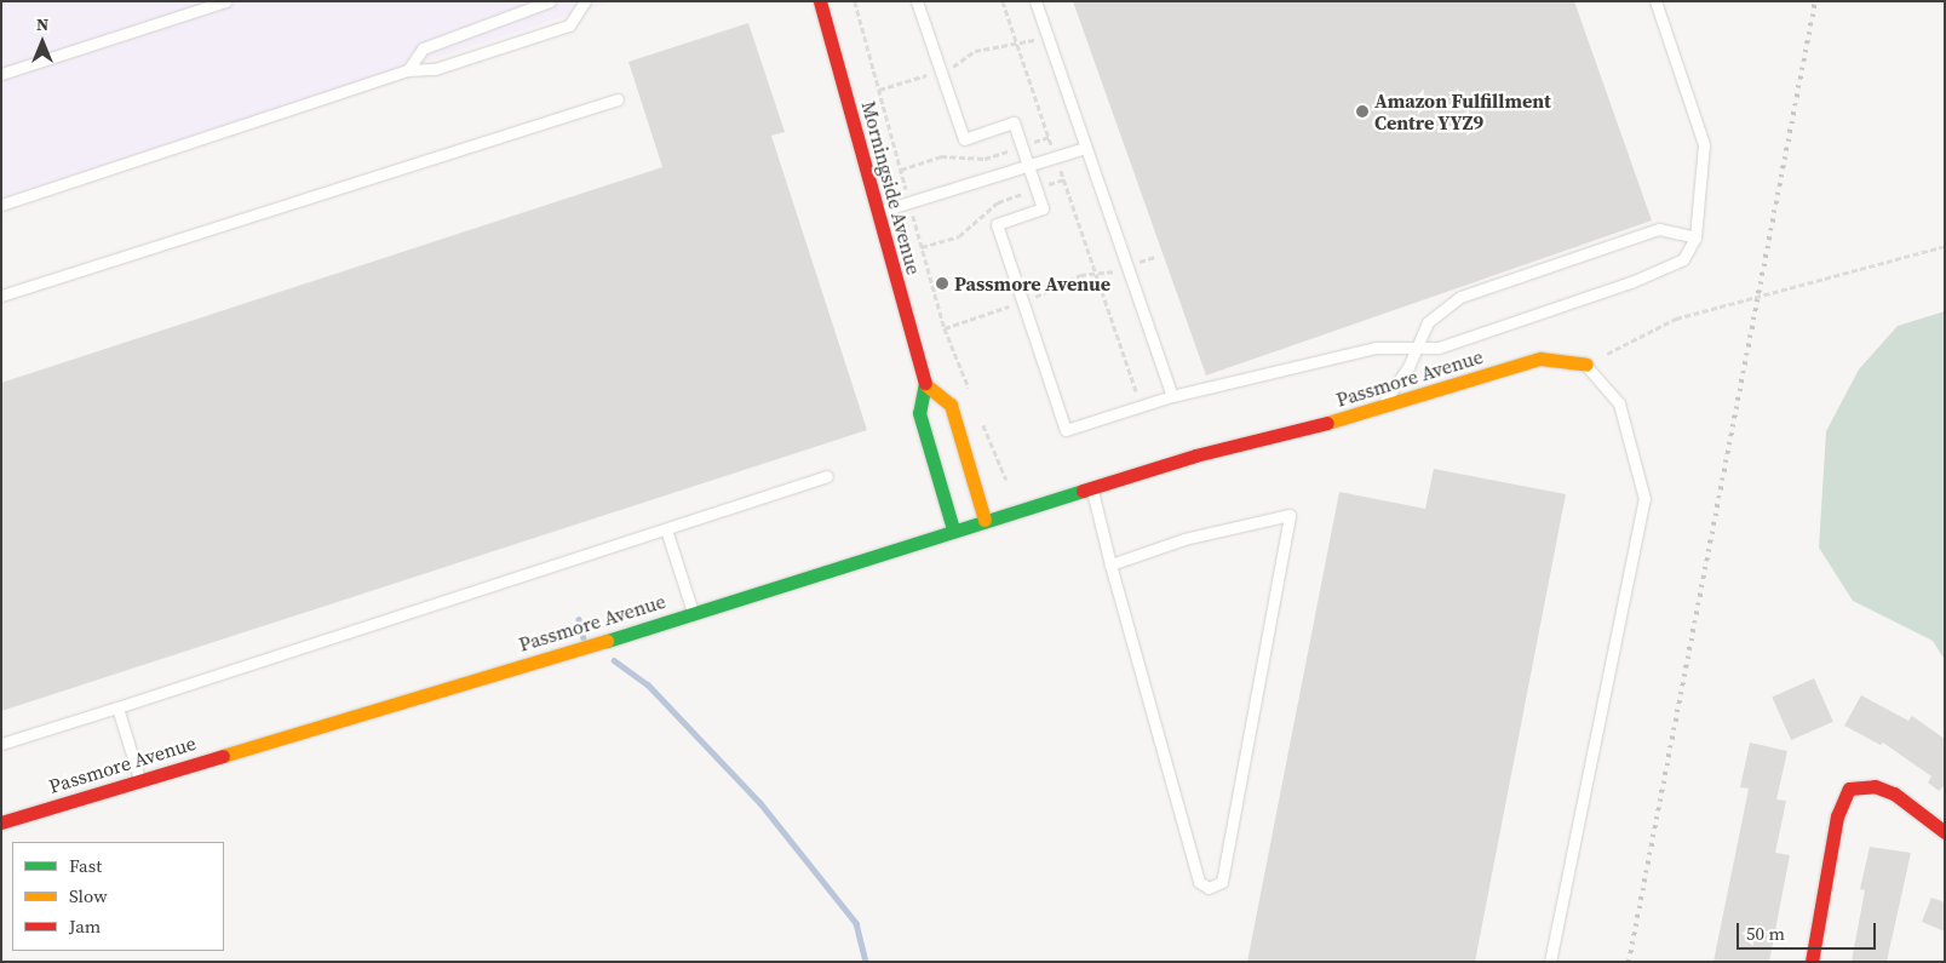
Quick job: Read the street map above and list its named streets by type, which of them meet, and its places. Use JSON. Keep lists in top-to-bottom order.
{
  "streets": {
    "street": ["Morningside Avenue", "Passmore Avenue"]
  },
  "places": ["Amazon Fulfillment Centre YYZ9", "Passmore Avenue"],
  "legend": ["Fast", "Slow", "Jam"],
  "scale_bar": "50 m",
  "north": "top"
}
